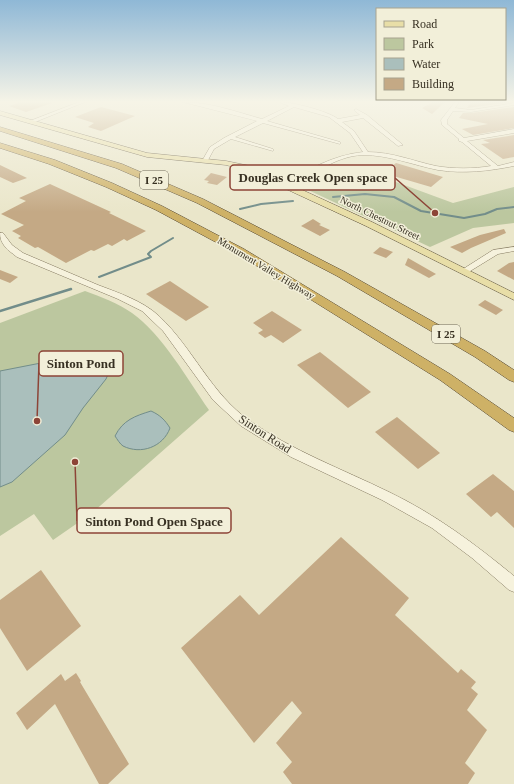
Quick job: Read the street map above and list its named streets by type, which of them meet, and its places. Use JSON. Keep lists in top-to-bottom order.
{
  "streets": {
    "highway": ["I 25", "Monument Valley Highway"],
    "main road": ["North Chestnut Street"],
    "street": ["Sinton Road"]
  },
  "places": ["Douglas Creek Open space", "Sinton Pond", "Sinton Pond Open Space"],
  "legend": [
    "Road",
    "Park",
    "Water",
    "Building"
  ]
}
